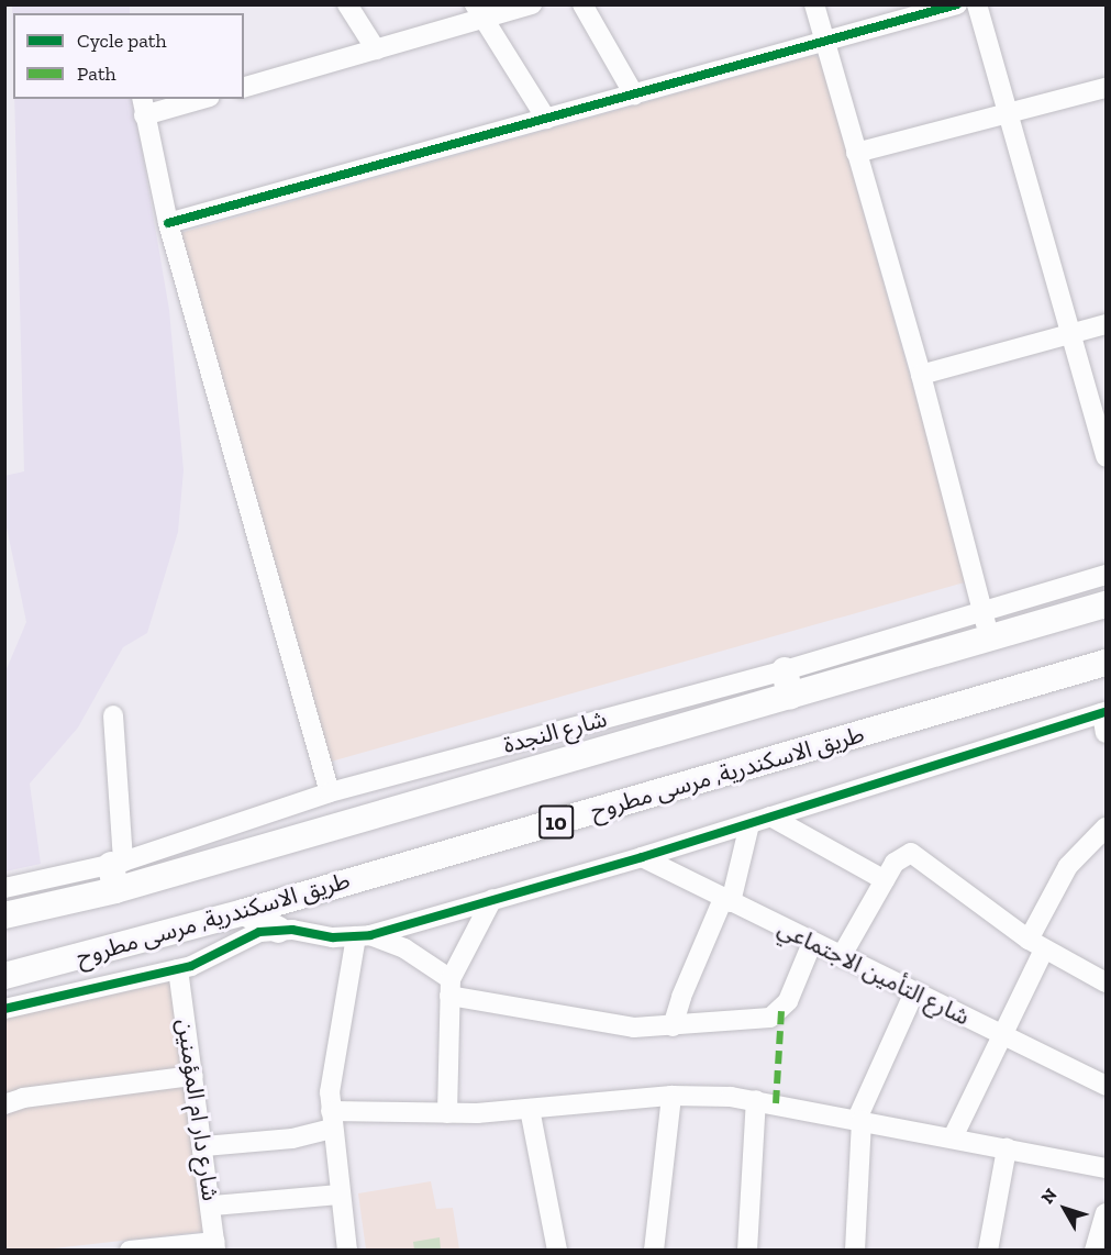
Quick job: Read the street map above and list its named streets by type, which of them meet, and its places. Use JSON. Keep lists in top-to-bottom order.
{
  "streets": {
    "main road": ["طريق الاسكندرية, مرسى مطروح", "10"],
    "street": ["شارع النجدة", "شارع التأمين الاجتماعي", "شارع دار ام المؤمنين"]
  },
  "crossings": [
    ["شارع النجدة", "10"]
  ],
  "legend": ["Cycle path", "Path"],
  "north": "top left"
}
